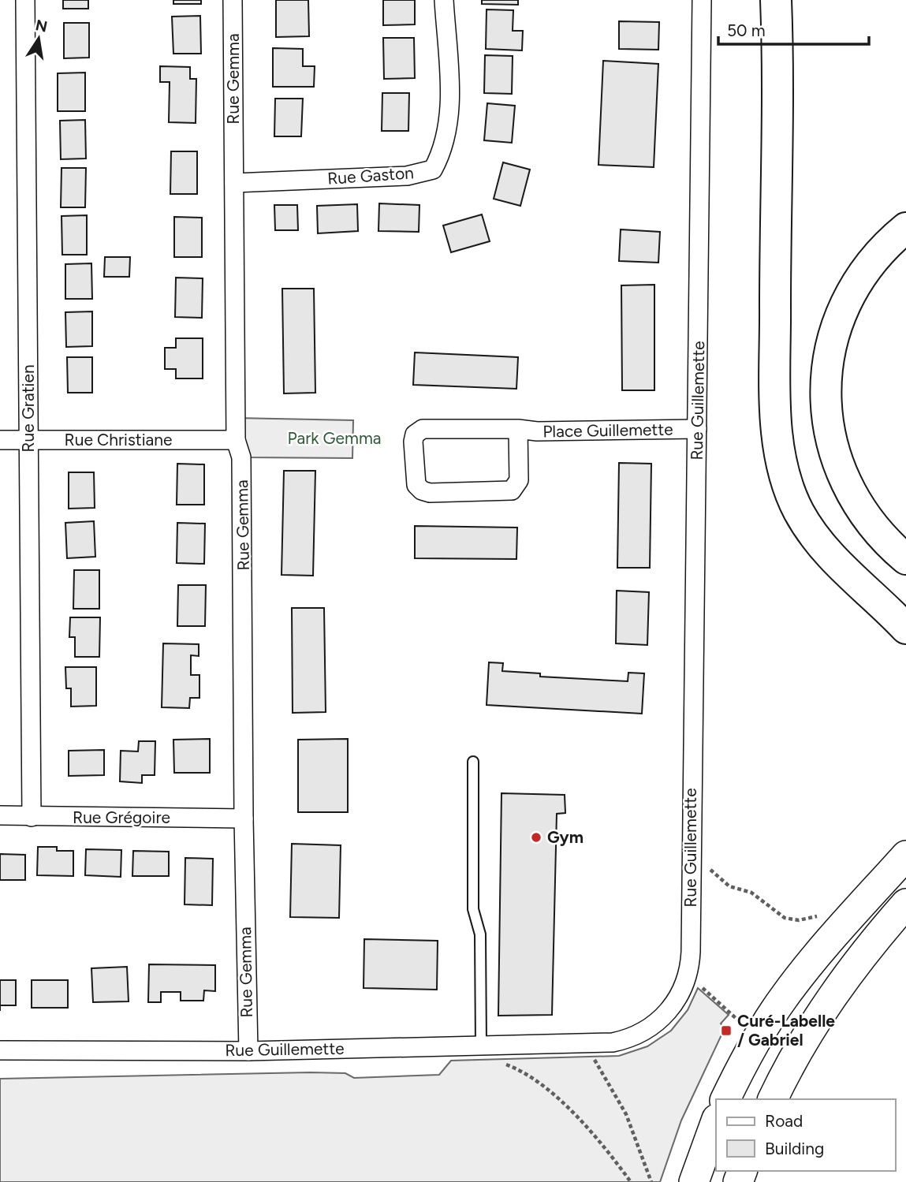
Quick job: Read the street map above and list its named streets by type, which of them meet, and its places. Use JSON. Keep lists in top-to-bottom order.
{
  "streets": {
    "street": [
      "Rue Gemma",
      "Rue Gaston",
      "Rue Guillemette",
      "Rue Gratien",
      "Place Guillemette",
      "Rue Christiane",
      "Rue Grégoire"
    ]
  },
  "crossings": [
    ["Rue Gemma", "Rue Gaston"],
    ["Rue Gemma", "Rue Guillemette"],
    ["Rue Gemma", "Rue Christiane"],
    ["Rue Gemma", "Rue Grégoire"],
    ["Rue Guillemette", "Place Guillemette"],
    ["Rue Gratien", "Rue Christiane"],
    ["Rue Gratien", "Rue Grégoire"]
  ],
  "parks": ["Park Gemma"],
  "places": {
    "other": ["Gym"],
    "transit": ["Curé-Labelle / Gabriel"]
  },
  "legend": ["Road", "Building"],
  "scale_bar": "50 m",
  "north": "top"
}
